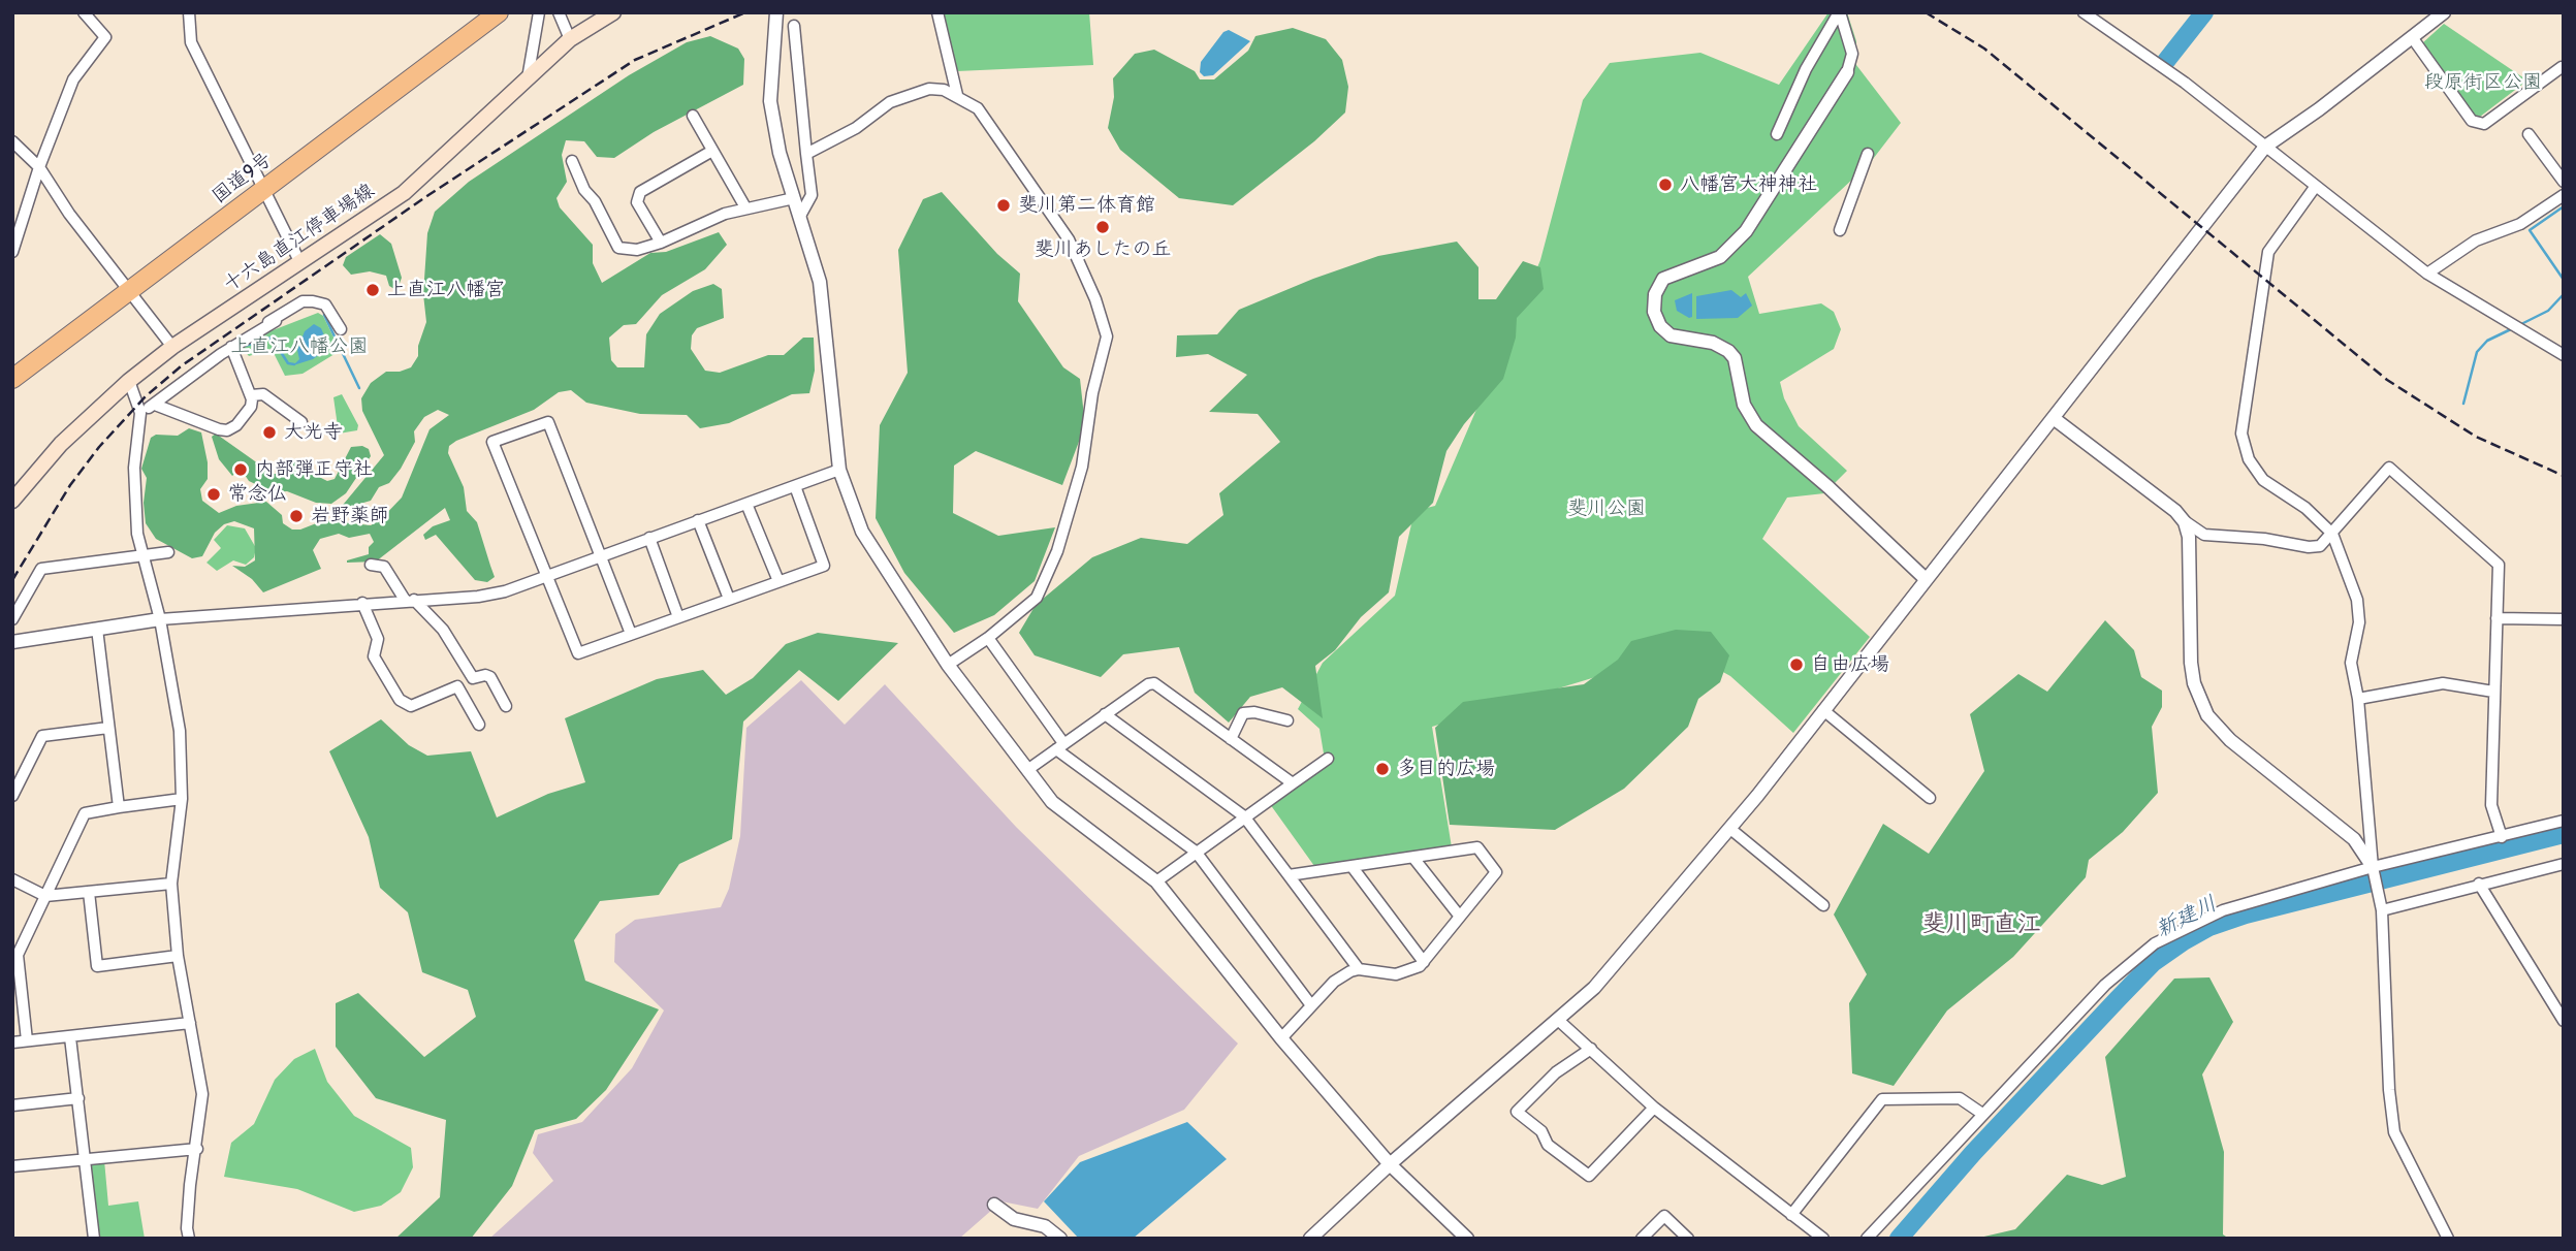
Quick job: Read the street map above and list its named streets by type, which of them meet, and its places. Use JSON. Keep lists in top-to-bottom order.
{
  "streets": {
    "highway": ["国道9号"],
    "main road": ["十六島直江停車場線"]
  },
  "districts": ["斐川町直江"],
  "water": ["新建川"],
  "parks": ["段原街区公園", "上直江八幡公園", "斐川公園"],
  "places": [
    "八幡宮大神神社",
    "斐川第二体育館",
    "斐川あしたの丘",
    "上直江八幡宮",
    "大光寺",
    "内部弾正守社",
    "常念仏",
    "岩野薬師",
    "自由広場",
    "多目的広場"
  ]
}
